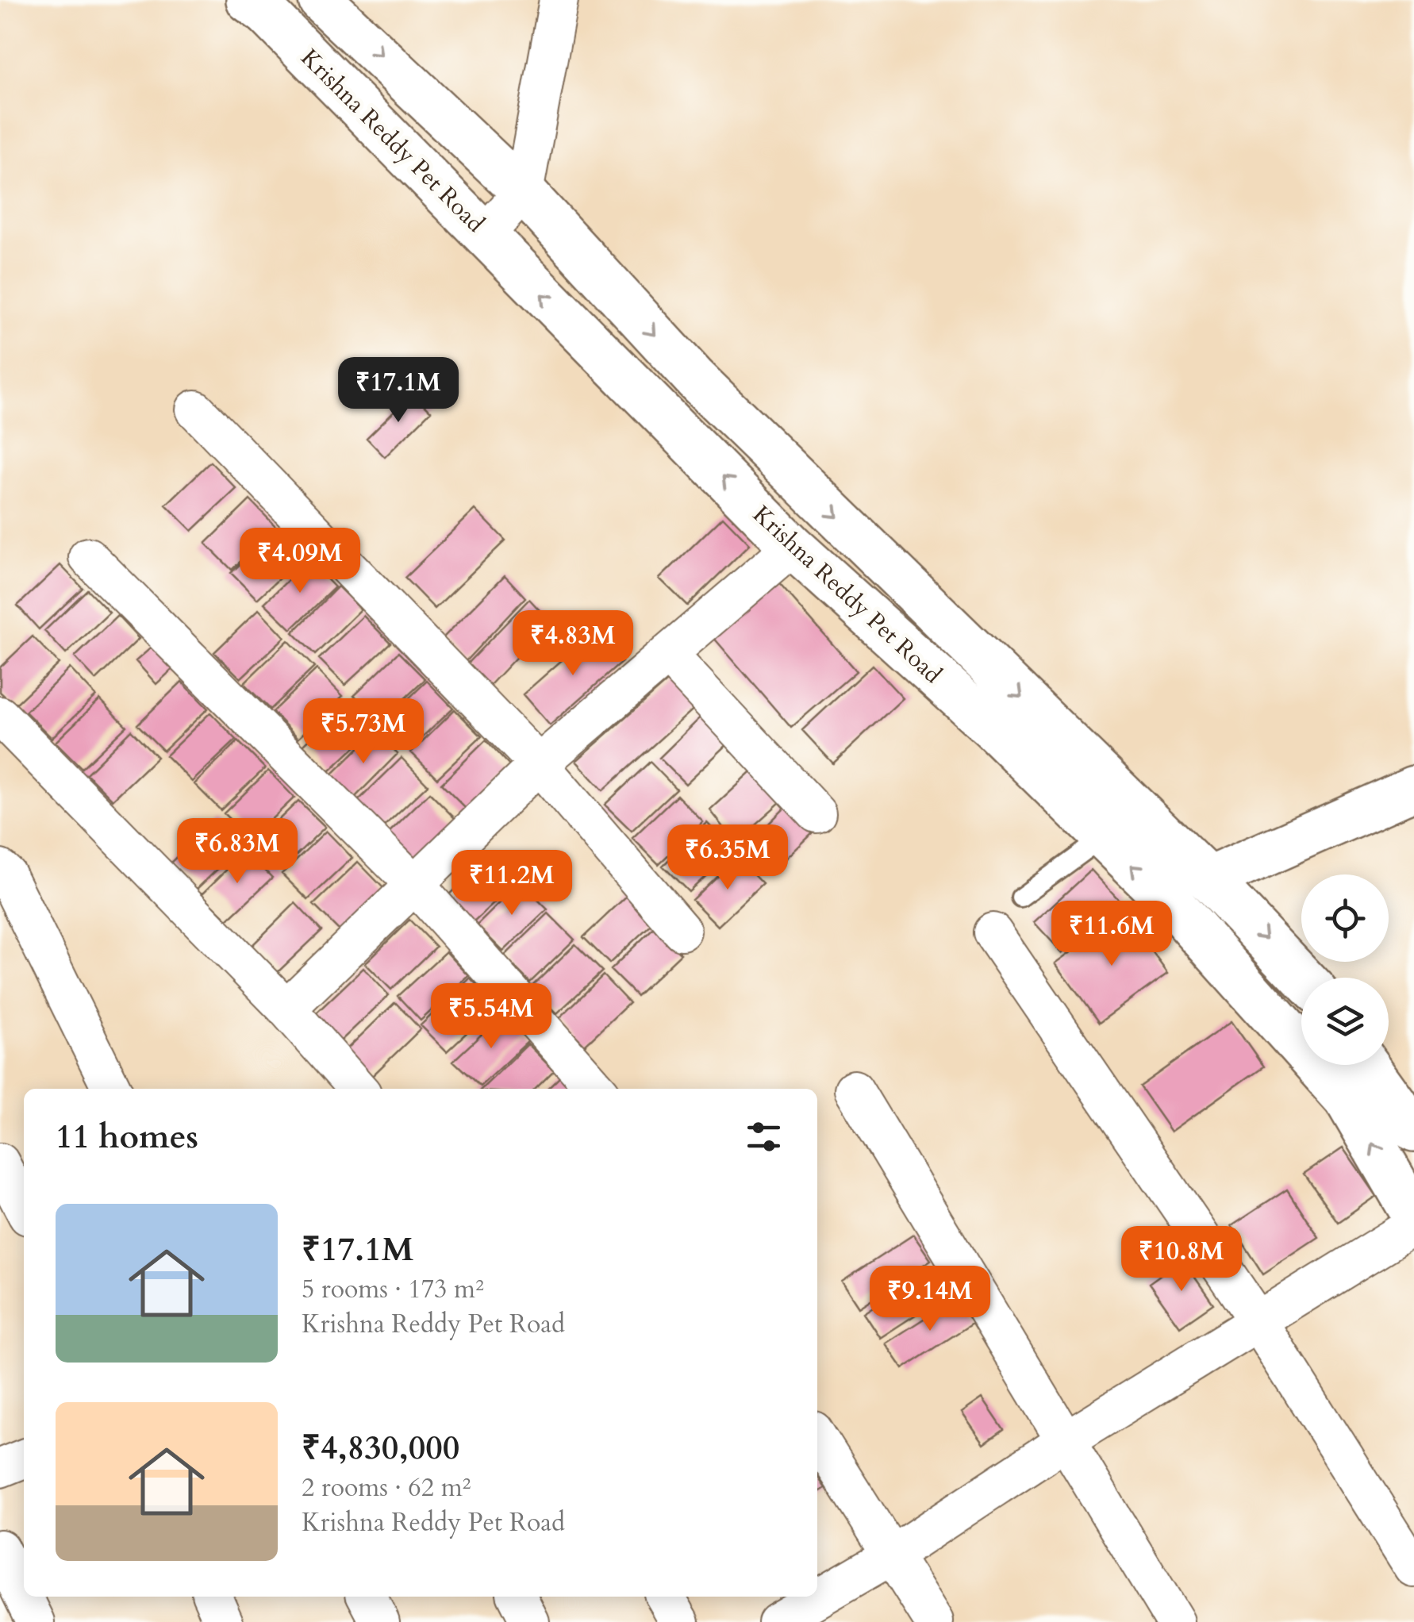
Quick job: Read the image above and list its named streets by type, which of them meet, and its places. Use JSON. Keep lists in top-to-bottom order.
{
  "streets": {
    "main road": ["Krishna Reddy Pet Road"]
  },
  "page": {
    "price": [
      "₹17.1M",
      "₹4.09M",
      "₹4.83M",
      "₹5.73M",
      "₹6.83M",
      "₹6.35M",
      "₹11.2M",
      "₹11.6M",
      "₹5.54M",
      "₹10.8M",
      "₹9.14M"
    ],
    "heading": "11 homes",
    "list": [
      {
        "name": "₹17.1M",
        "note": "5 rooms · 173 m² · Krishna Reddy Pet Road"
      },
      {
        "name": "₹4,830,000",
        "note": "2 rooms · 62 m² · Krishna Reddy Pet Road"
      }
    ]
  }
}
